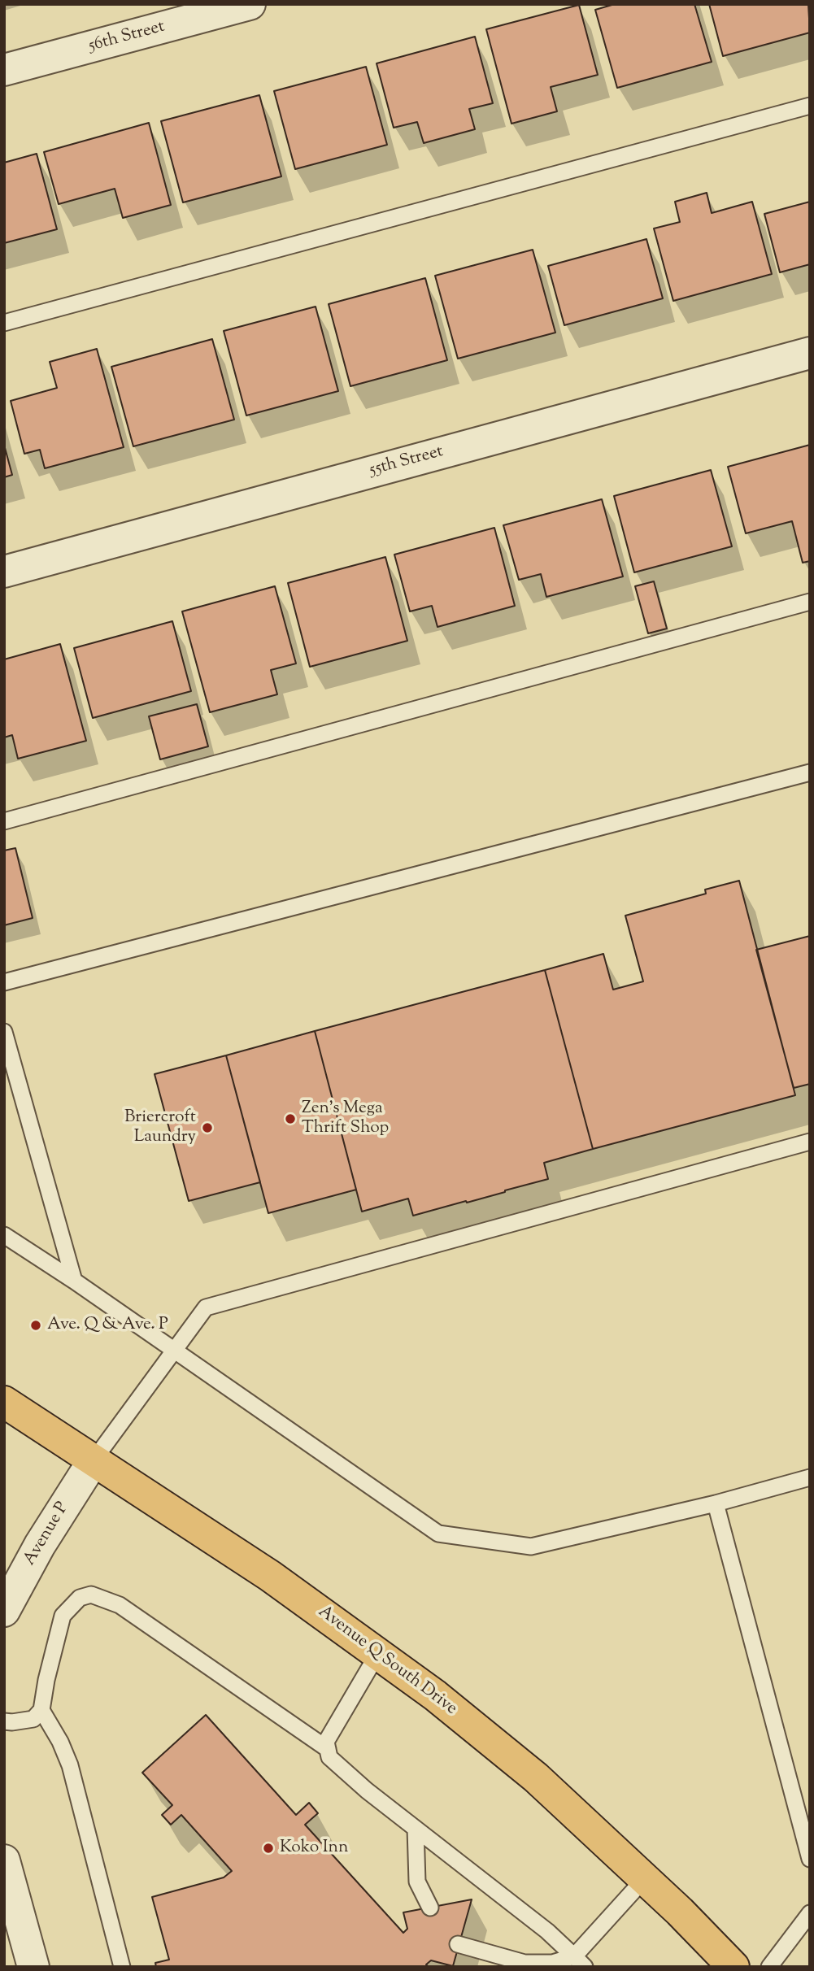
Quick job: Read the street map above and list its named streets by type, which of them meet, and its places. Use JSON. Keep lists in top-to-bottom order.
{
  "streets": {
    "highway": ["Avenue Q South Drive"],
    "street": ["56th Street", "55th Street", "Avenue P"]
  },
  "crossings": [
    ["Avenue P", "Avenue Q South Drive"]
  ],
  "places": [
    "Zen’s Mega Thrift Shop",
    "Briercroft Laundry",
    "Ave. Q & Ave. P",
    "Koko Inn"
  ]
}
